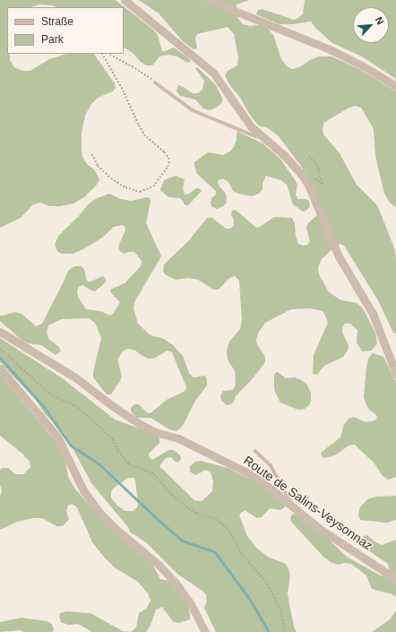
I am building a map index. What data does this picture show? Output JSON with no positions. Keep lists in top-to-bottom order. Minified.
{"streets":{"street":["Route de Salins-Veysonnaz"]},"legend":["Straße","Park"],"north":"top right"}
